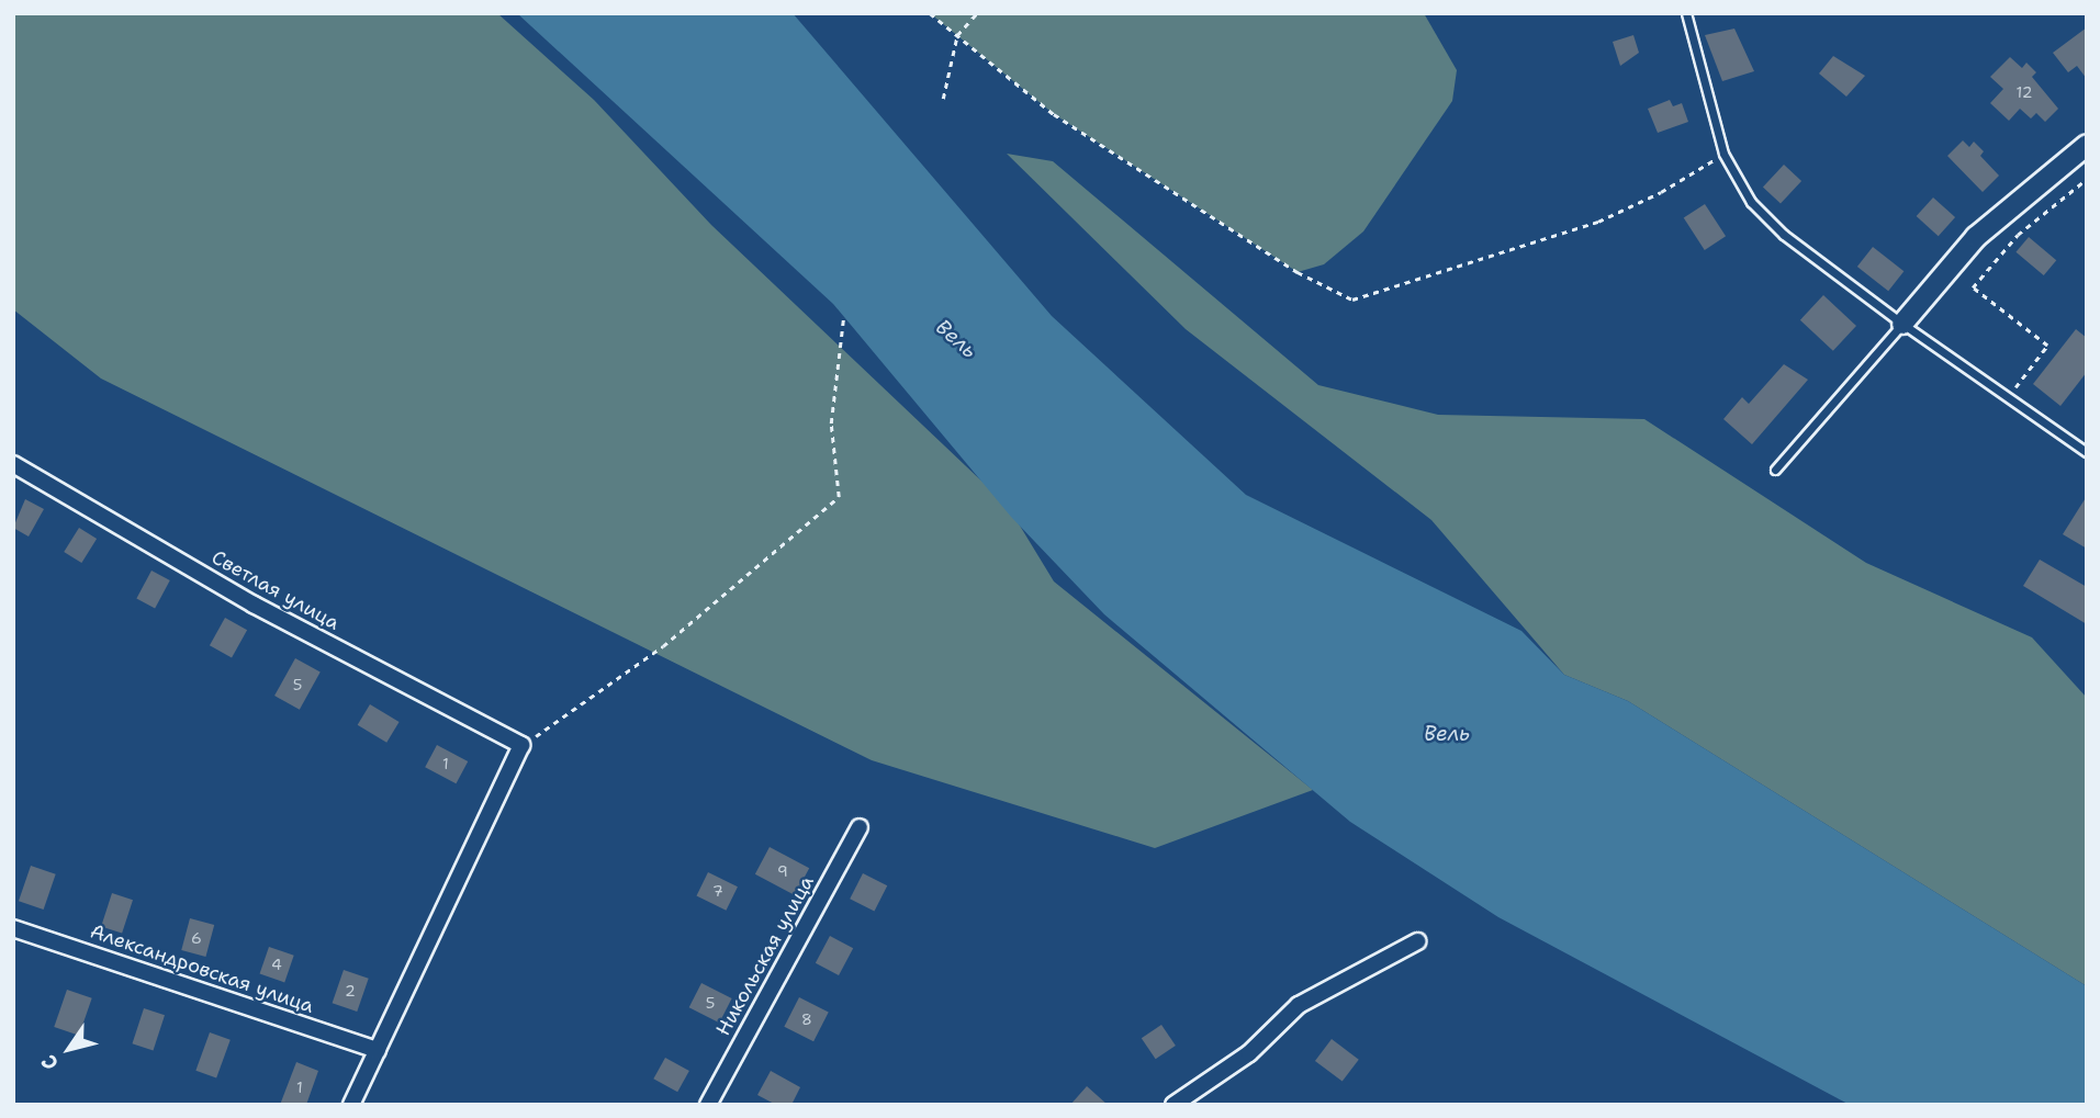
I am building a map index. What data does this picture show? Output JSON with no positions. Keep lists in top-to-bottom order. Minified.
{"streets":{"street":["Светлая улица","Никольская улица","Александровская улица"]},"water":["Вель"],"house_numbers":["12","5","1","9","7","6","4","2","5","8","1"],"north":"bottom left"}
